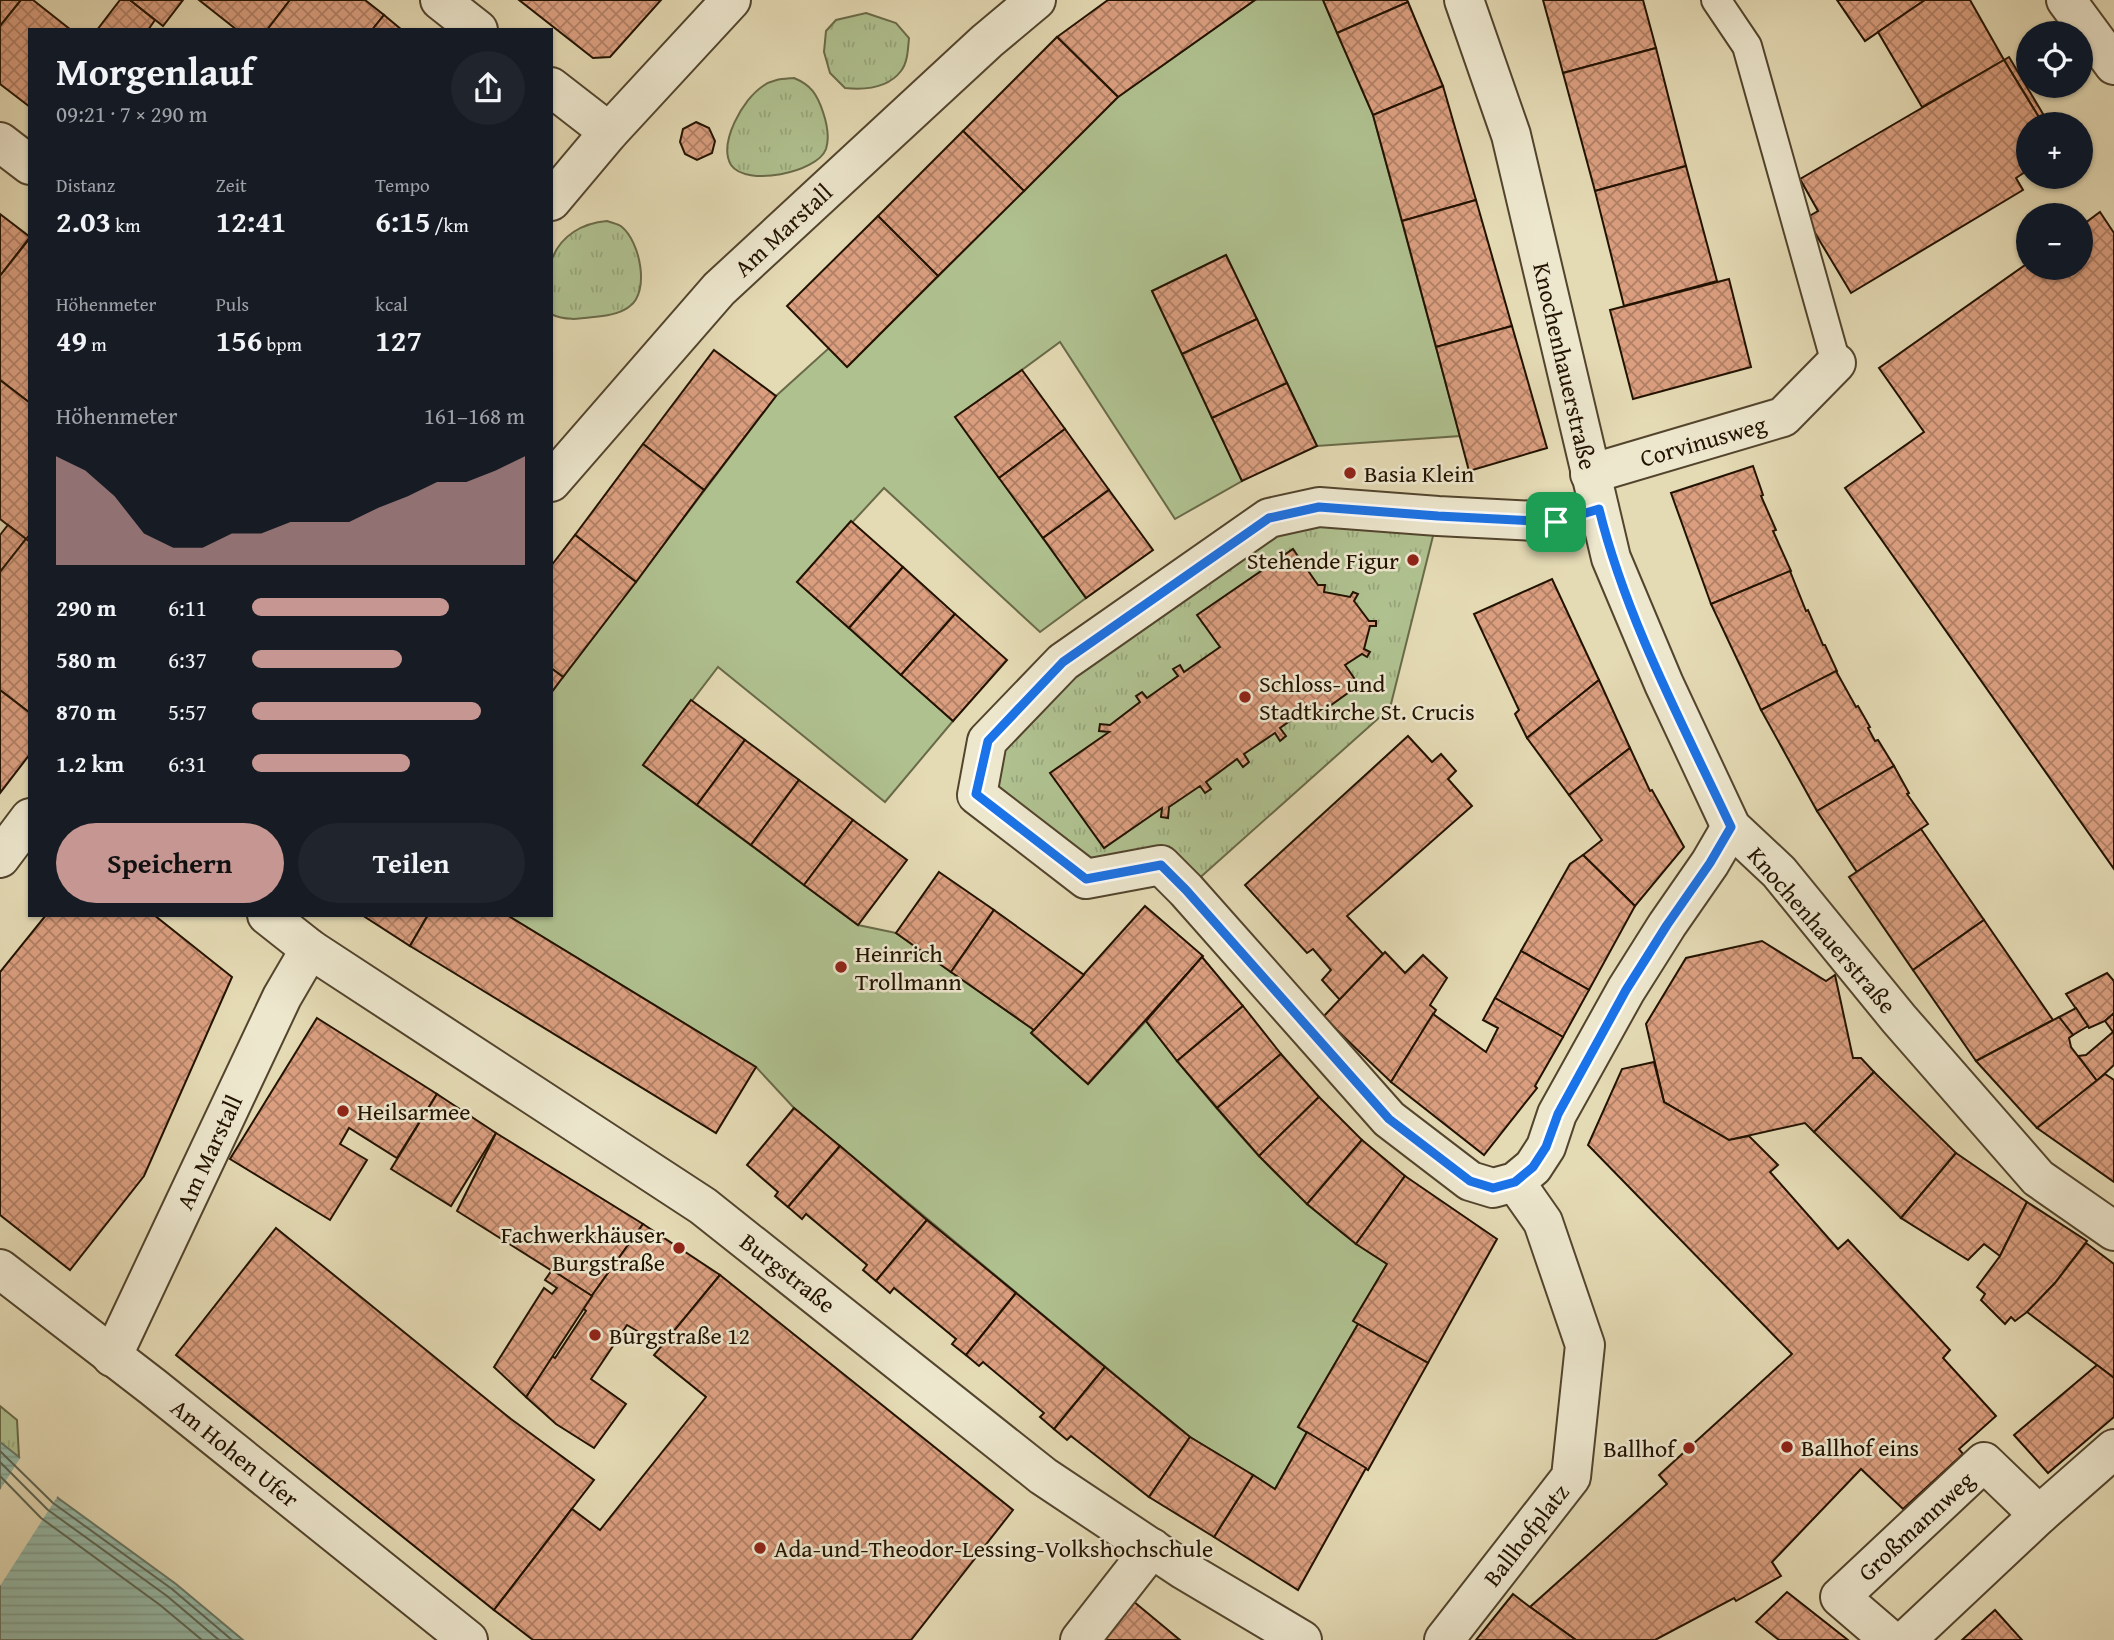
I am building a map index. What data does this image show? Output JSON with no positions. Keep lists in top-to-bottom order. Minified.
{"streets":{"street":["Am Marstall","Knochenhauerstraße","Corvinusweg","Burgstraße","Am Hohen Ufer","Großmannweg","Ballhofplatz"]},"crossings":[["Am Marstall","Burgstraße"],["Am Marstall","Am Hohen Ufer"],["Knochenhauerstraße","Corvinusweg"],["Corvinusweg","Ballhofplatz"]],"places":["Basia Klein","Stehende Figur","Schloss- und Stadtkirche St. Crucis","Heinrich Trollmann","Heilsarmee","Fachwerkhäuser Burgstraße","Burgstraße 12","Ballhof eins","Ballhof","Ada-und-Theodor-Lessing-Volkshochschule"],"page":{"map_buttons":["+","−"],"heading":["Morgenlauf","09:21 · 7 × 290 m"],"stats":[["Distanz","2.03 km"],["Zeit","12:41"],["Tempo","6:15 /km"],["Höhenmeter","49 m"],["Puls","156 bpm"],["kcal","127"]],"chart":["Höhenmeter","161–168 m"],"list":[{"name":"290 m","note":"6:11"},{"name":"580 m","note":"6:37"},{"name":"870 m","note":"5:57"},{"name":"1.2 km","note":"6:31"}],"buttons":["Speichern","Teilen"]}}
